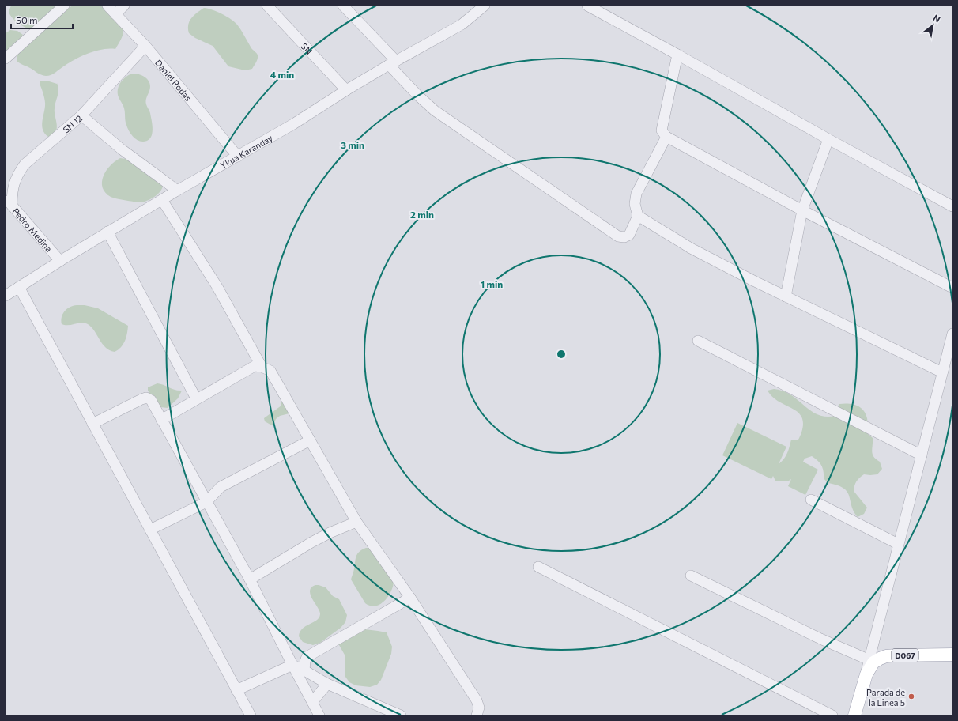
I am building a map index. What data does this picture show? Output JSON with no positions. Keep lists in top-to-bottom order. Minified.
{"streets":{"main road":["D067"],"street":["SN","Daniel Rodas","SN 12","Ykua Karanday","Pedro Medina"]},"crossings":[["SN","Ykua Karanday"],["Daniel Rodas","SN 12"],["Daniel Rodas","Ykua Karanday"],["SN 12","Pedro Medina"],["Ykua Karanday","Pedro Medina"]],"places":["Parada de la Linea 5"],"scale_bar":"50 m","north":"top right","rings":["4 min","3 min","2 min","1 min"]}
